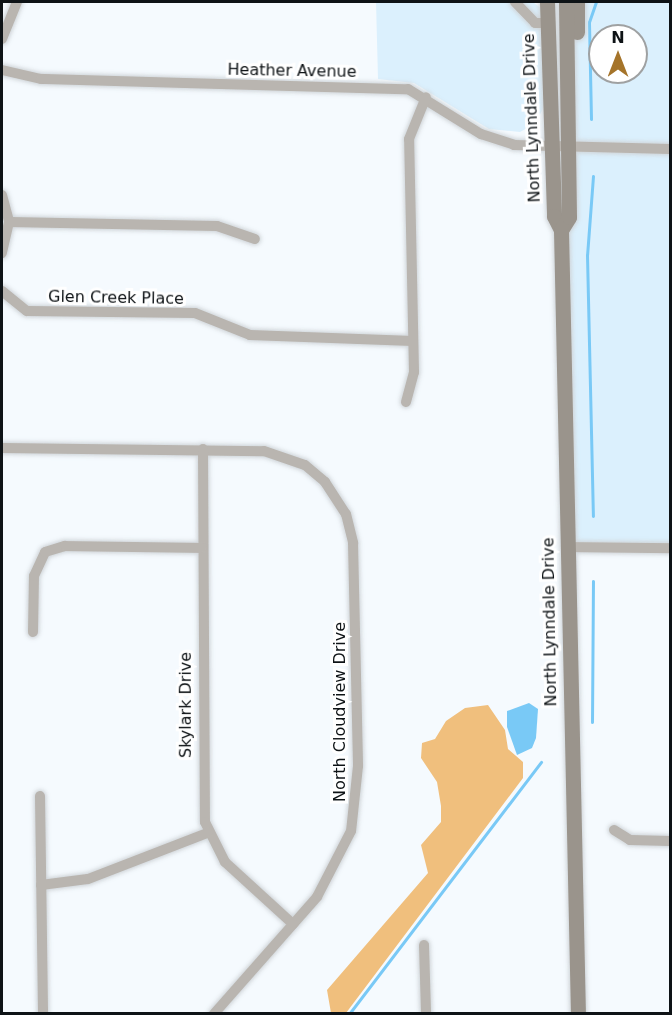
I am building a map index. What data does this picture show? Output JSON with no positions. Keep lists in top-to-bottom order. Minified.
{"streets":{"main road":["North Lynndale Drive"],"street":["Heather Avenue","Glen Creek Place","Skylark Drive","North Cloudview Drive"]},"crossings":[["Heather Avenue","North Lynndale Drive"],["Skylark Drive","North Cloudview Drive"]],"north":"top"}
